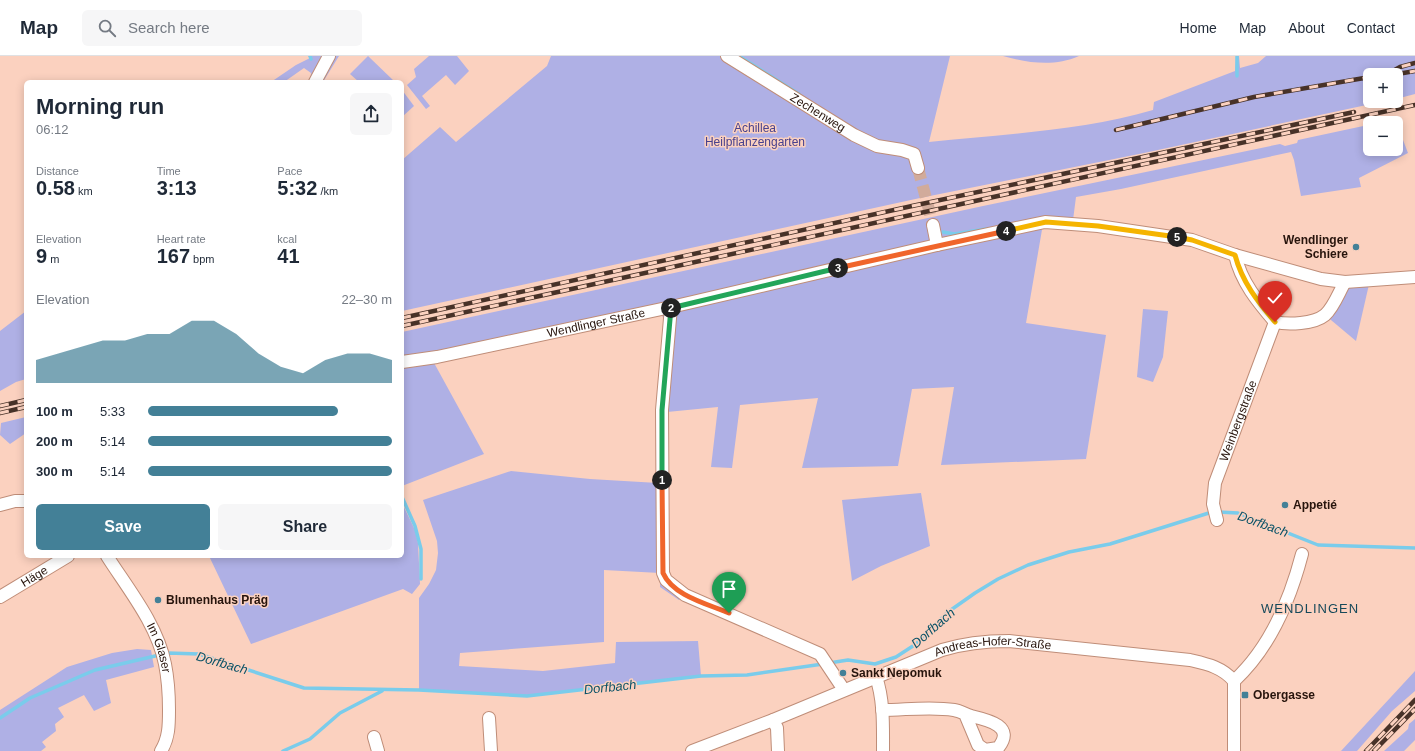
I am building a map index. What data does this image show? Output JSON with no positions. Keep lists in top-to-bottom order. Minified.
{"streets":{"street":["Zechenweg","Wendlinger Straße","Weinbergstraße","Häge","Im Glaser","Andreas-Hofer-Straße"]},"districts":["WENDLINGEN"],"water":["Dorfbach"],"parks":["Achillea Heilpflanzengarten"],"places":{"other":["Wendlinger Schiere","Appetié","Blumenhaus Präg","Sankt Nepomuk"],"transit":["Obergasse"]},"page":{"header":"Map","search":"Search here","nav":["Home","Map","About","Contact"],"map_buttons":["+","−"],"heading":["Morning run","06:12"],"stats":[["Distance","0.58 km"],["Time","3:13"],["Pace","5:32 /km"],["Elevation","9 m"],["Heart rate","167 bpm"],["kcal","41"]],"pins":["4","5","3","2","1"],"chart":["Elevation","22–30 m"],"list":[{"name":"100 m","note":"5:33"},{"name":"200 m","note":"5:14"},{"name":"300 m","note":"5:14"}],"buttons":["Save","Share"]}}
